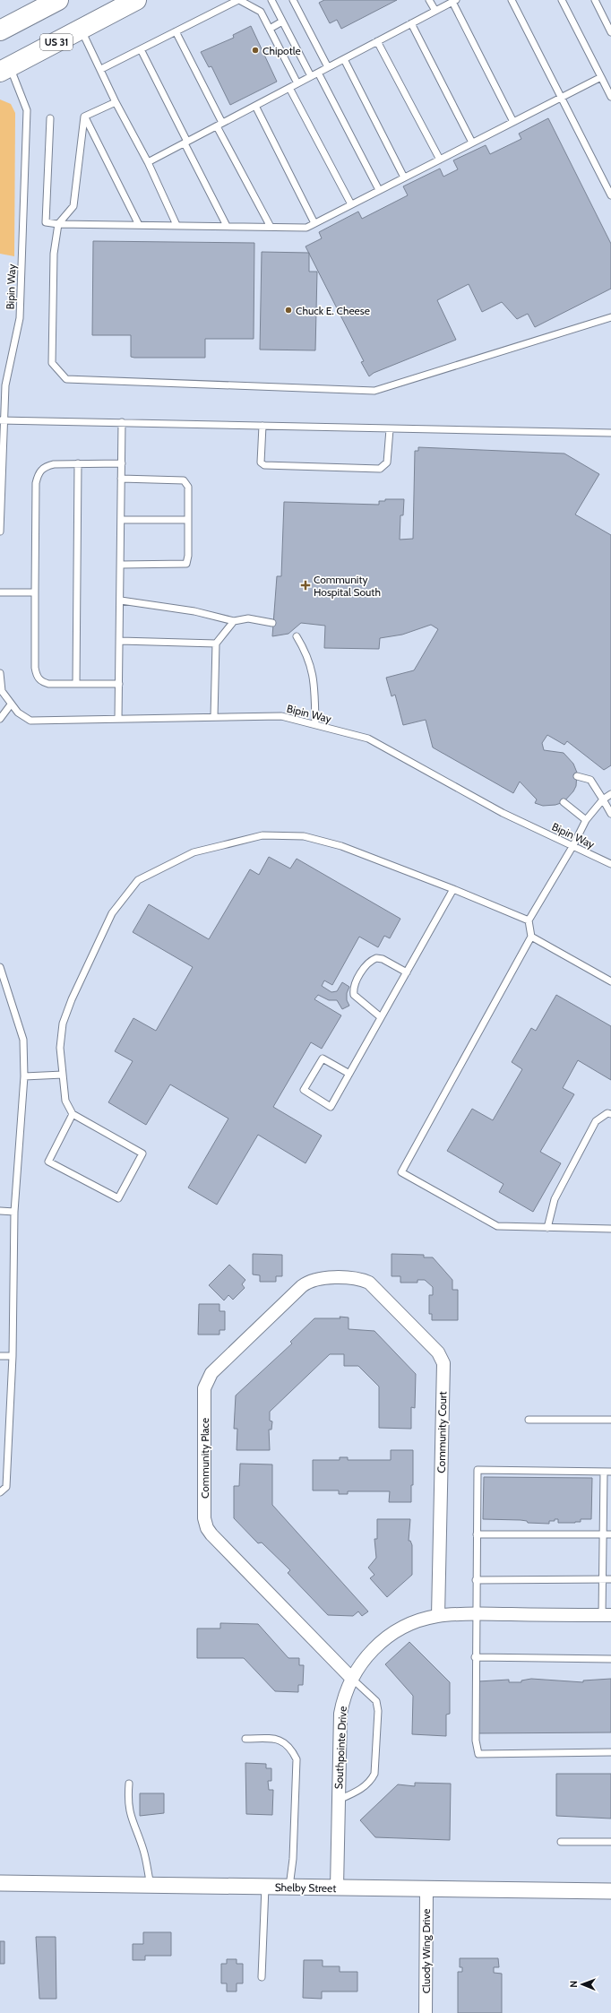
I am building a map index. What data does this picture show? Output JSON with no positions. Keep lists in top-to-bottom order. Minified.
{"streets":{"main road":["US 31"],"street":["Community Court","Community Place","Southpointe Drive","Shelby Street","Cluody Wing Drive"],"lane":["Bipin Way"]},"crossings":[["US 31","Bipin Way"],["Community Court","Community Place"],["Community Court","Southpointe Drive"],["Community Place","Southpointe Drive"],["Southpointe Drive","Shelby Street"],["Shelby Street","Cluody Wing Drive"]],"places":{"other":["Chipotle","Chuck E. Cheese"],"health":["Community Hospital South"]},"north":"left"}
